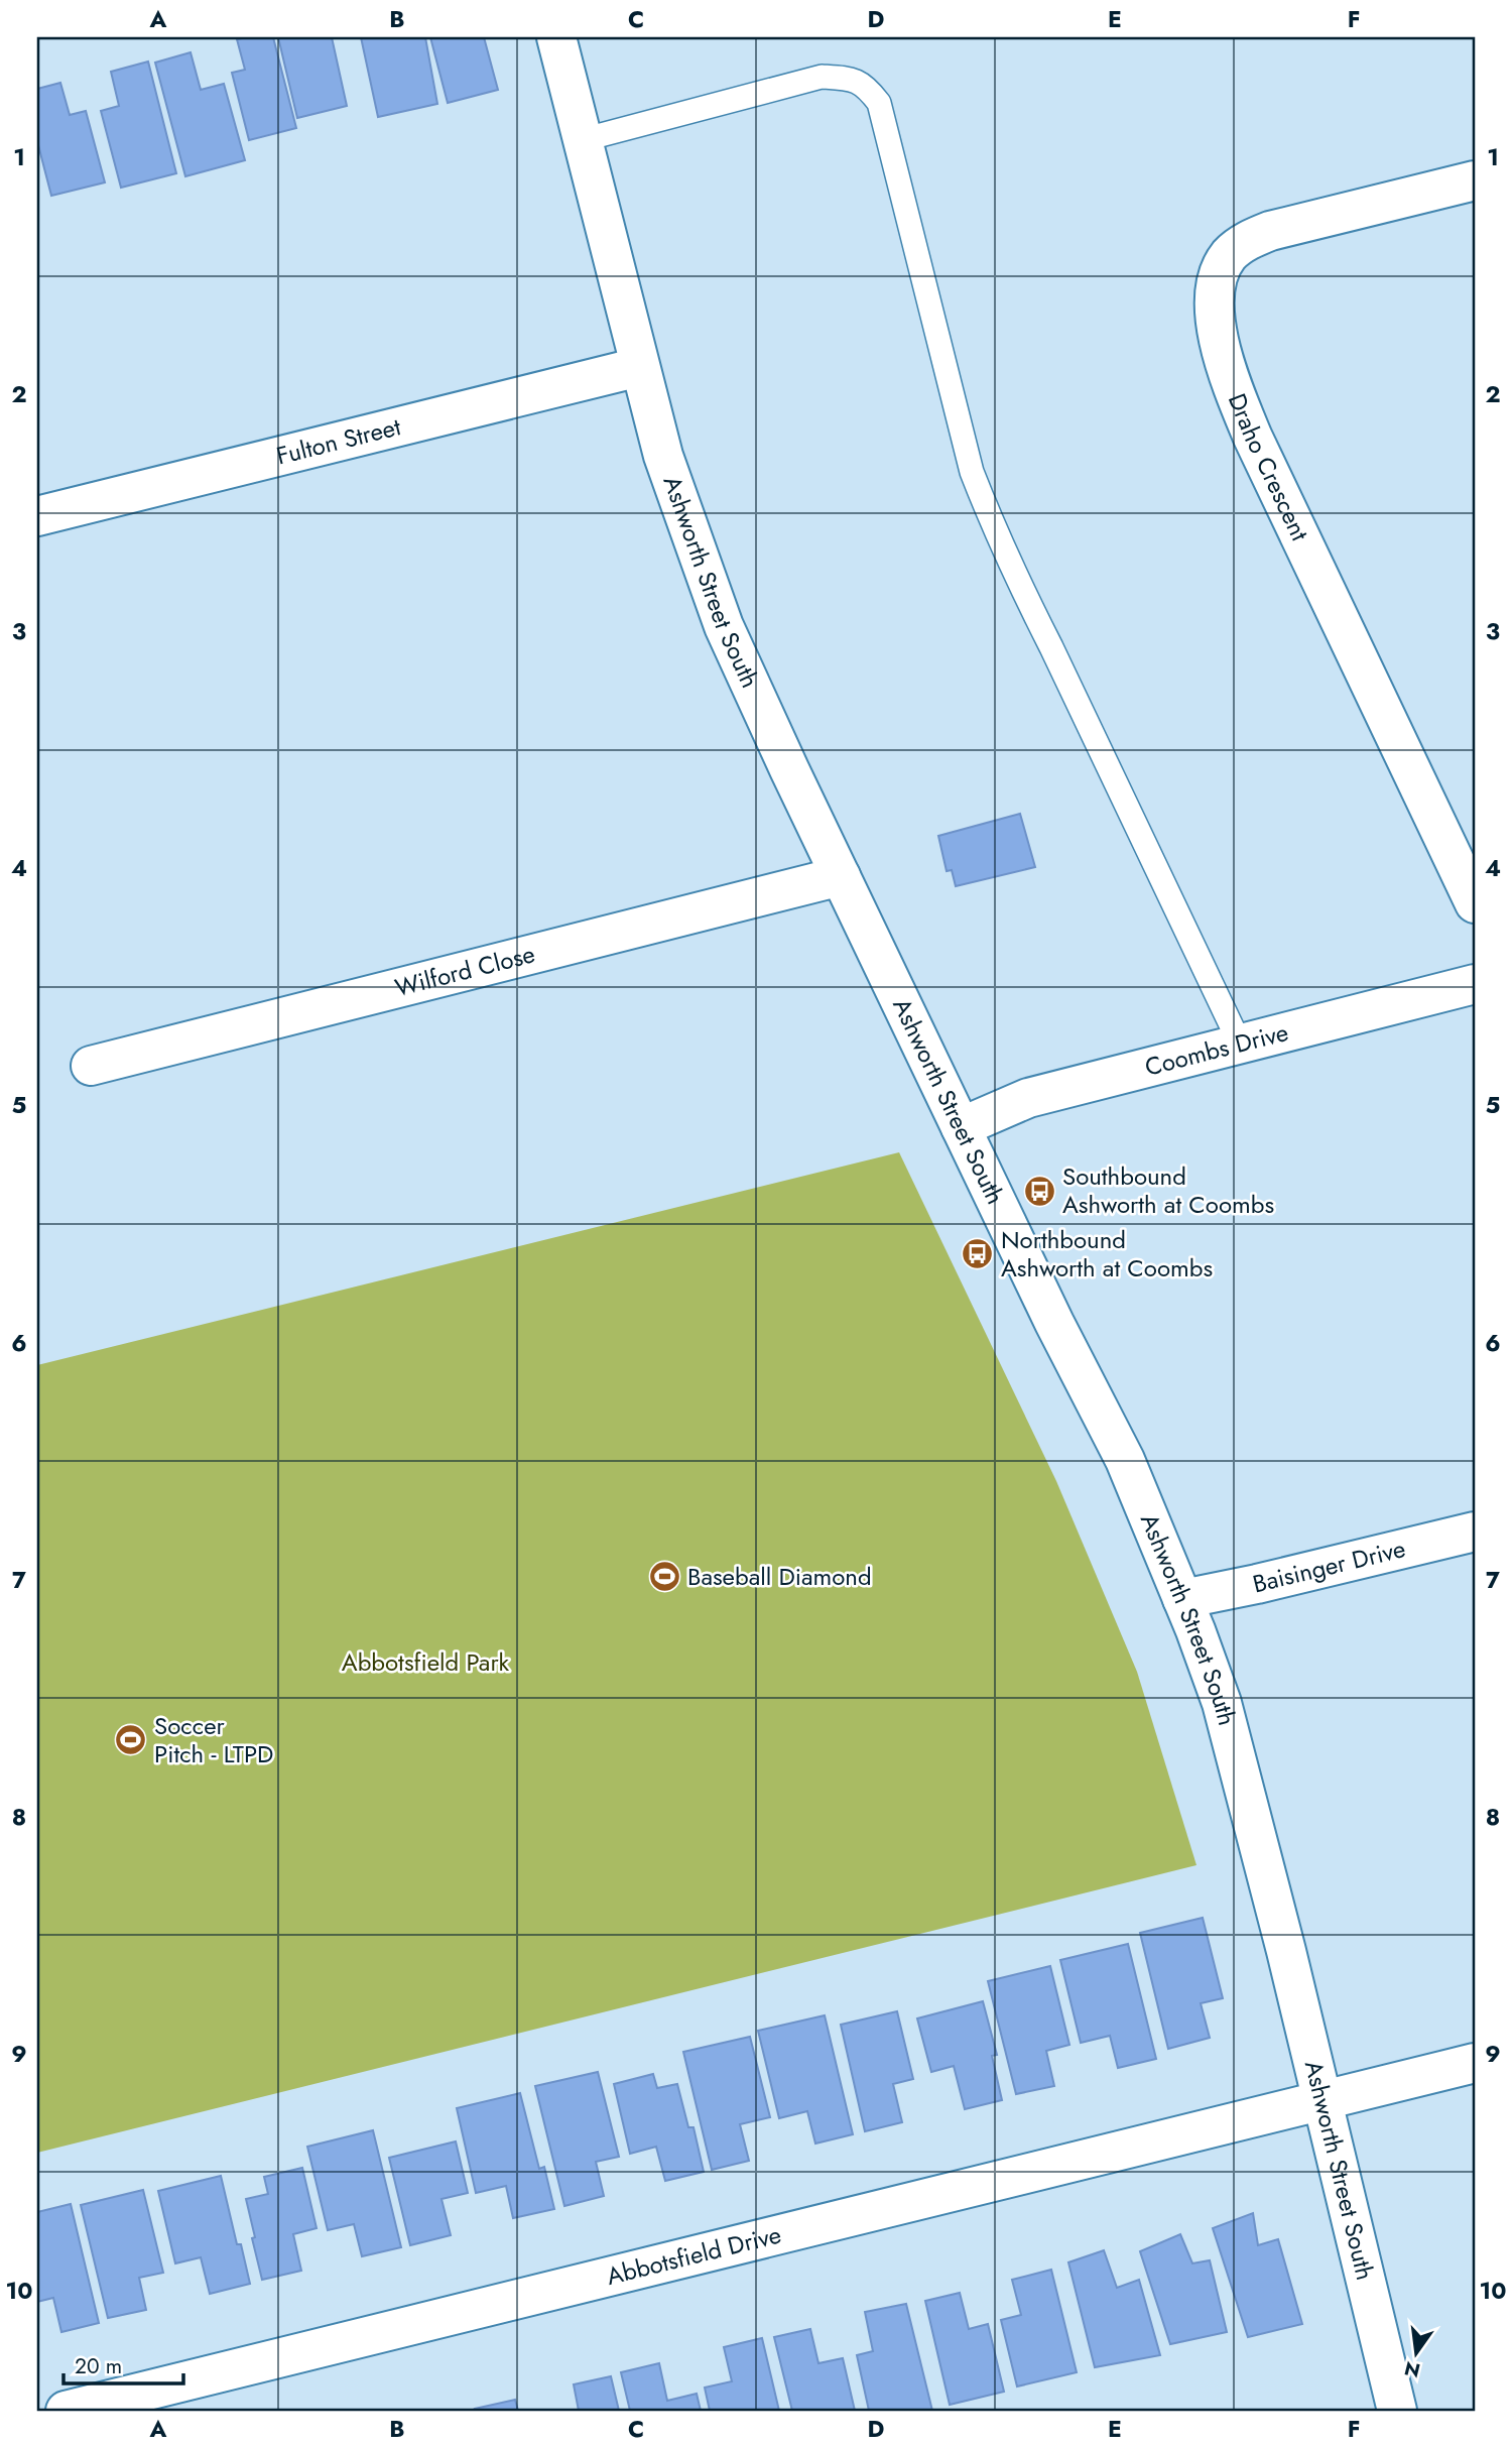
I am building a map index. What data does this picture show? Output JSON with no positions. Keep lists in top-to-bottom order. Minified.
{"streets":{"street":["Fulton Street","Draho Crescent","Ashworth Street South","Wilford Close","Coombs Drive","Baisinger Drive","Abbotsfield Drive"]},"crossings":[["Fulton Street","Ashworth Street South"],["Ashworth Street South","Wilford Close"],["Ashworth Street South","Coombs Drive"],["Ashworth Street South","Baisinger Drive"],["Ashworth Street South","Abbotsfield Drive"]],"parks":["Abbotsfield Park"],"places":{"bus stop":["Southbound Ashworth at Coombs","Northbound Ashworth at Coombs"],"sports":["Baseball Diamond","Soccer Pitch - LTPD"]},"scale_bar":"20 m","north":"bottom","grid":{"columns":["A","B","C","D","E","F"],"rows":["1","2","3","4","5","6","7","8","9","10"]}}
